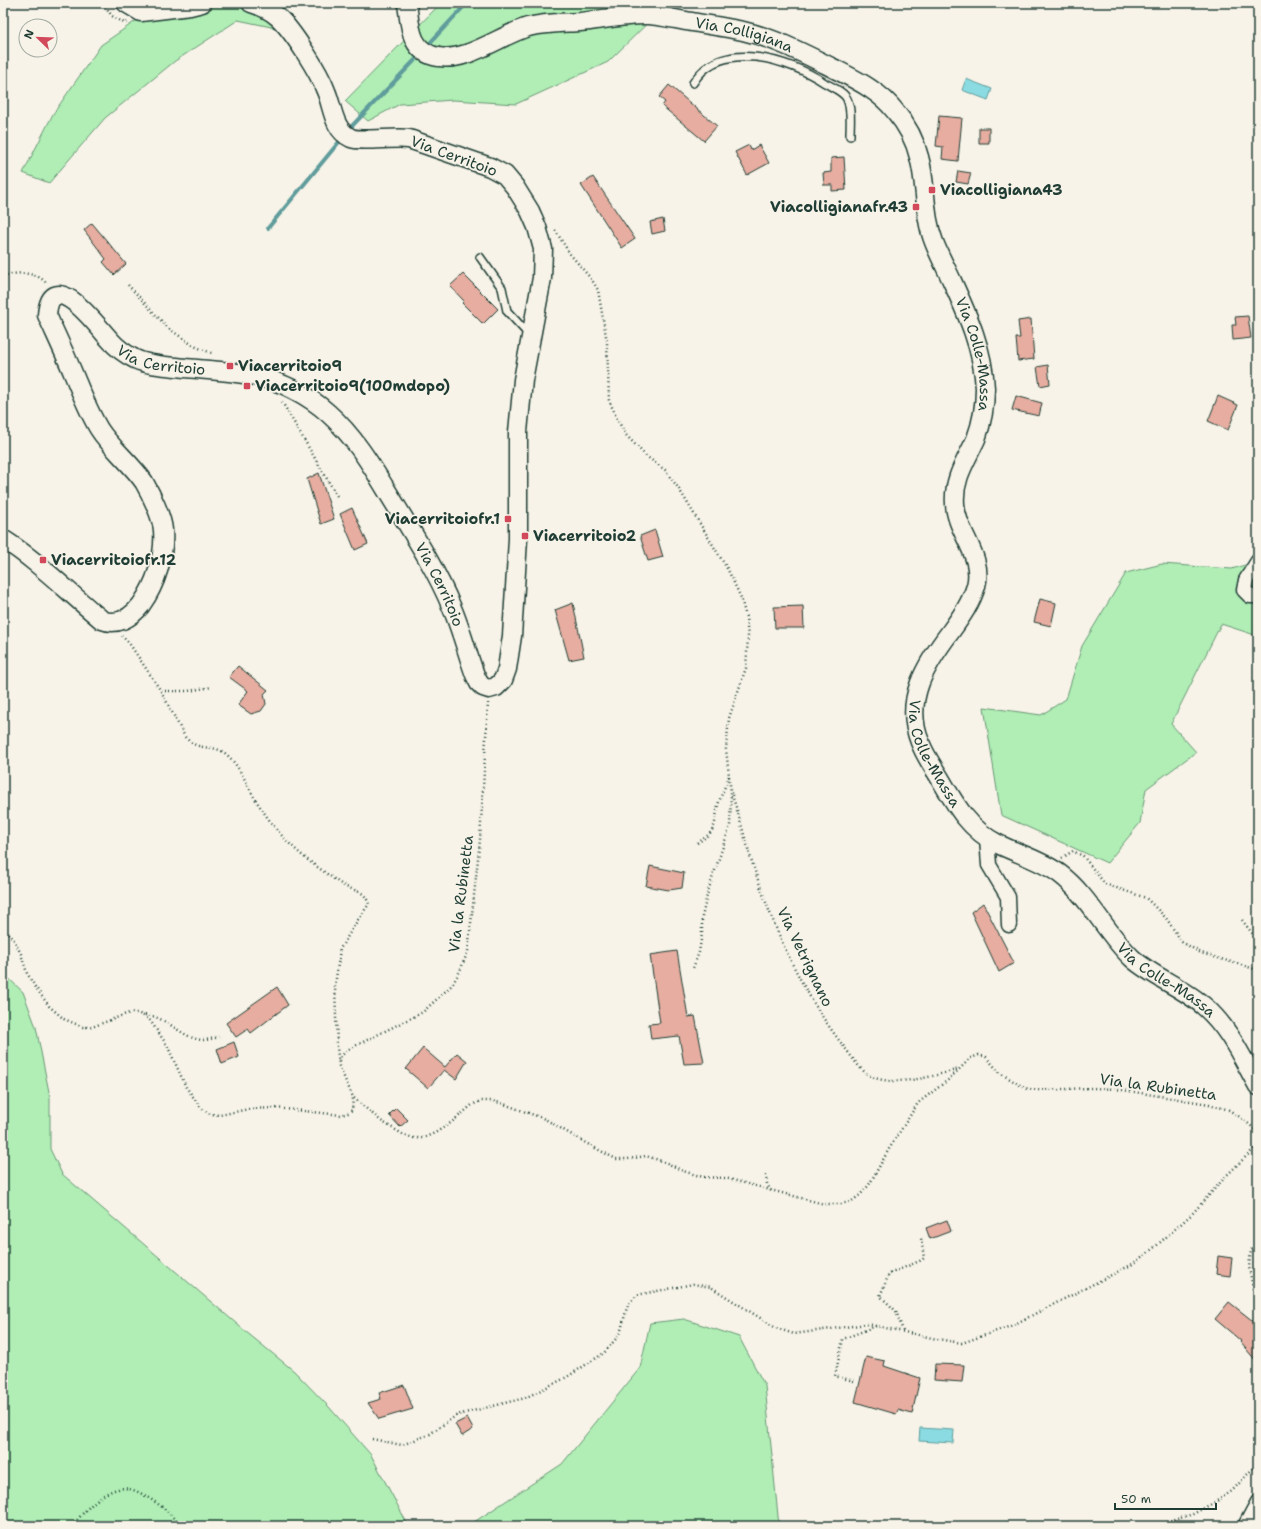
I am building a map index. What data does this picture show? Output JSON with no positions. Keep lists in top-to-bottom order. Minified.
{"streets":{"street":["Via Colligiana","Via Cerritoio","Via Colle-Massa"],"path":["Via la Rubinetta","Via Vetrignano"]},"crossings":[["Via Colligiana","Via Colle-Massa"],["Via Cerritoio","Via la Rubinetta"],["Via la Rubinetta","Via Vetrignano"]],"places":{"transit":["Viacolligiana43","Viacolligianafr.43","Viacerritoio9","Viacerritoio9(100mdopo)","Viacerritoiofr.1","Viacerritoio2","Viacerritoiofr.12"]},"scale_bar":"50 m","north":"top left"}
